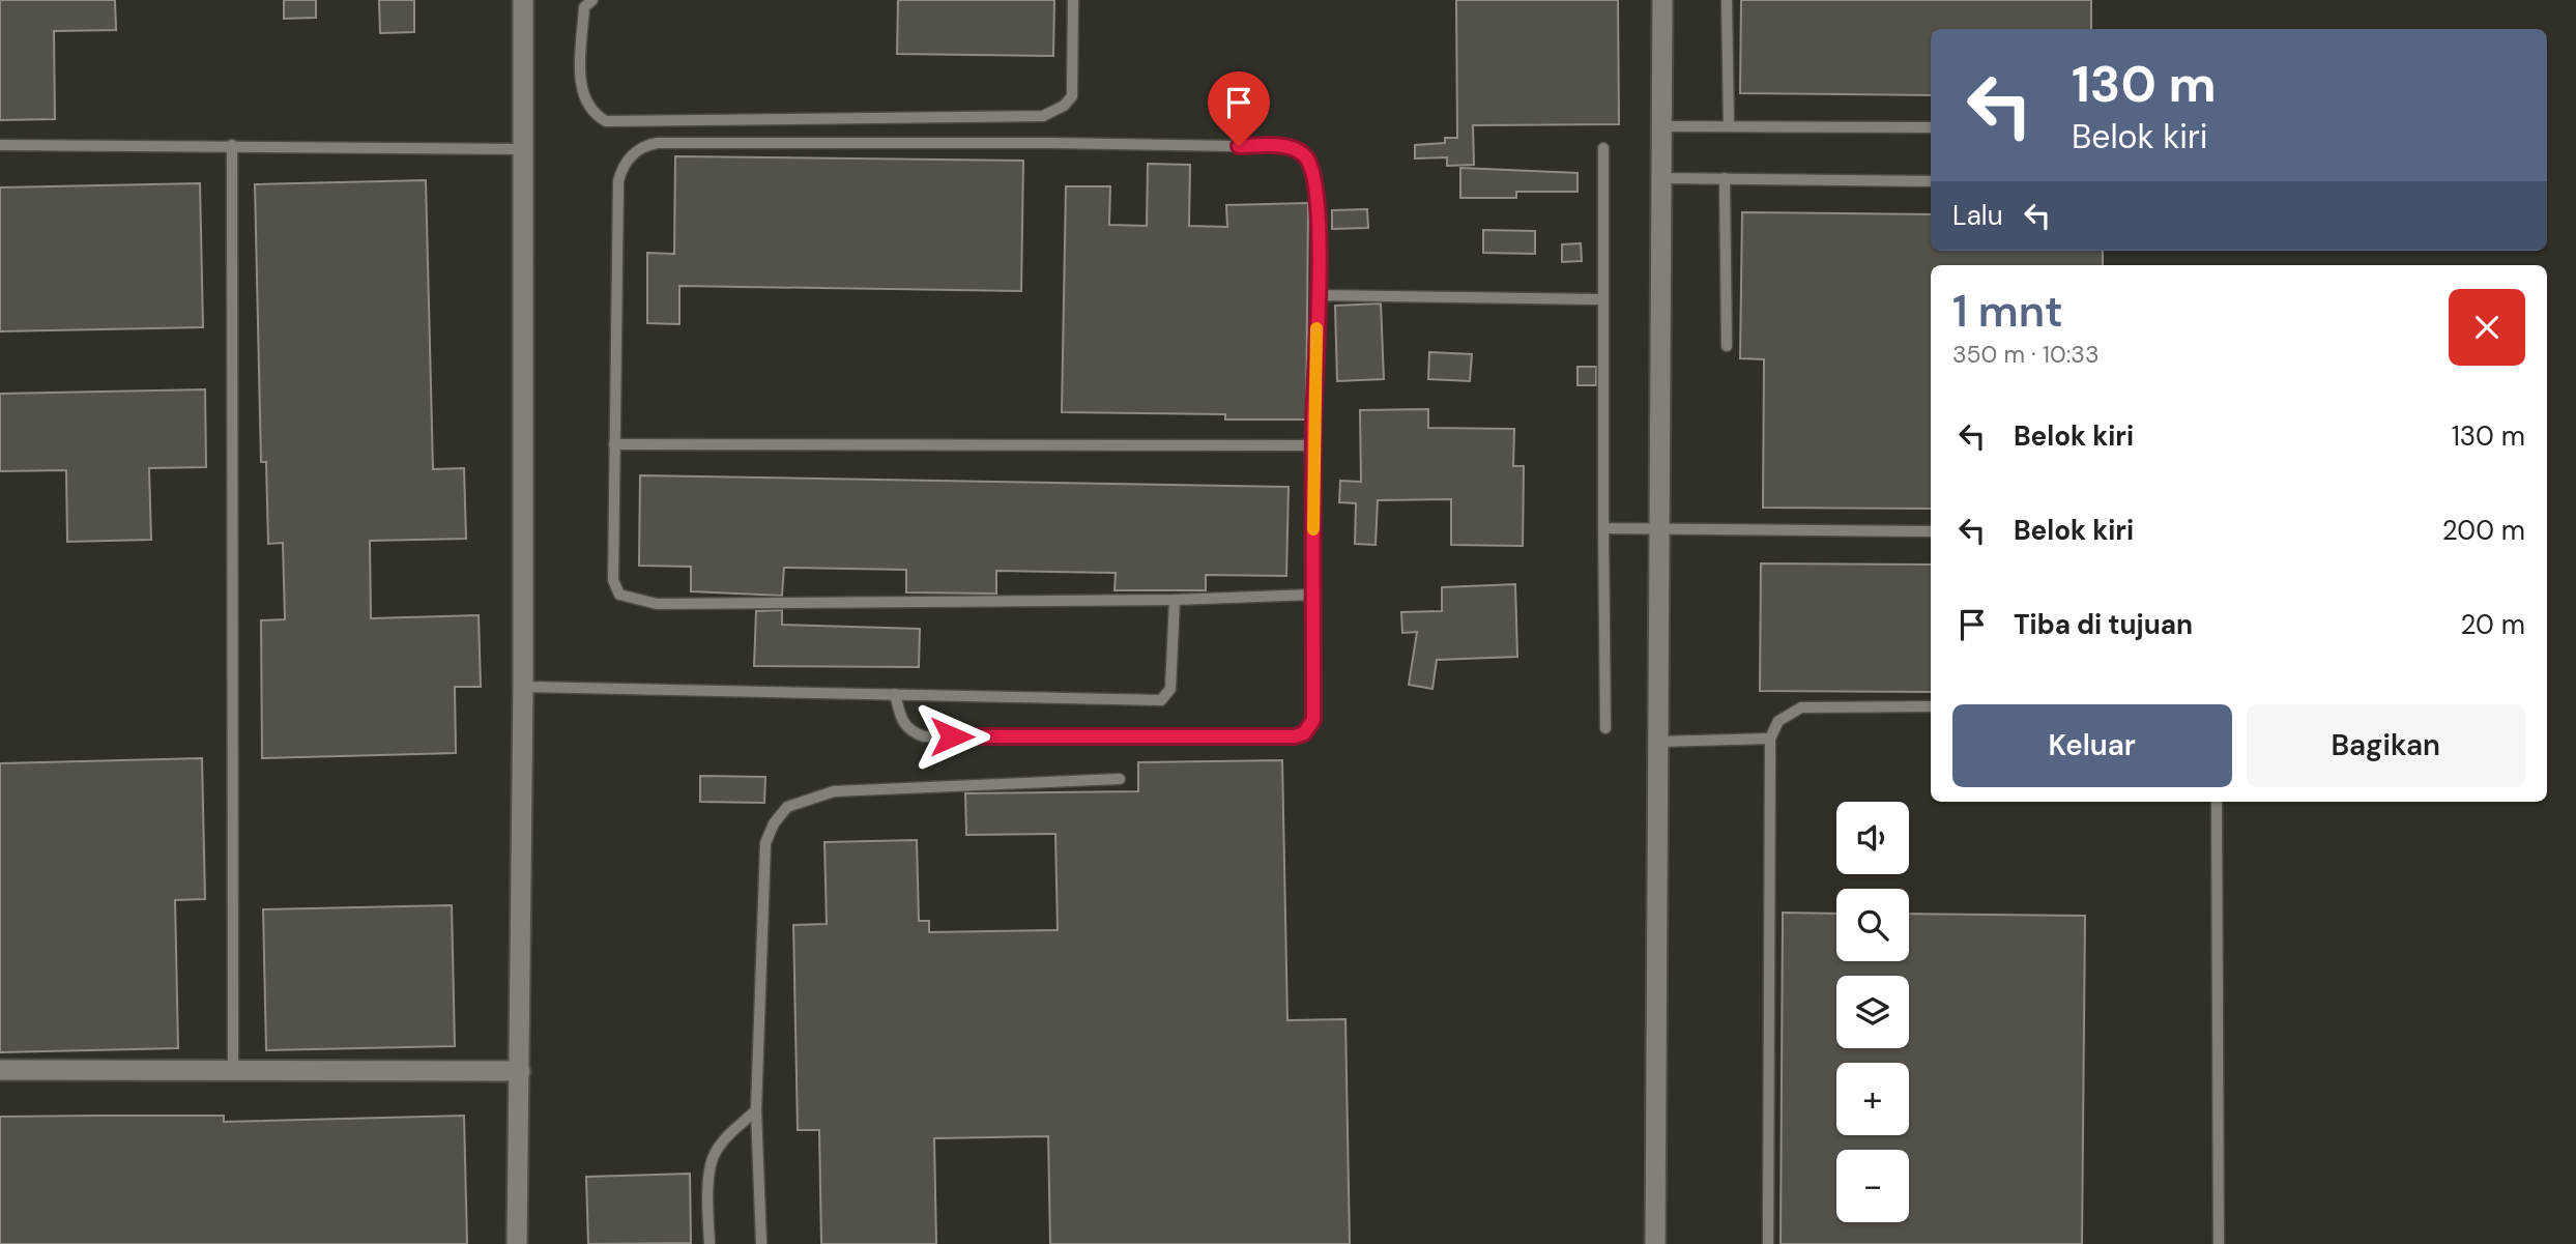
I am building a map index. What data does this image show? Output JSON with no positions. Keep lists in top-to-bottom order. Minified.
{"page":{"turn":["130 m","Belok kiri"],"then":"Lalu","heading":["1 mnt","350 m · 10:33"],"list":[{"name":"Belok kiri","value":"130 m"},{"name":"Belok kiri","value":"200 m"},{"name":"Tiba di tujuan","value":"20 m"}],"buttons":["Keluar","Bagikan"],"map_buttons":["+","−"]}}
